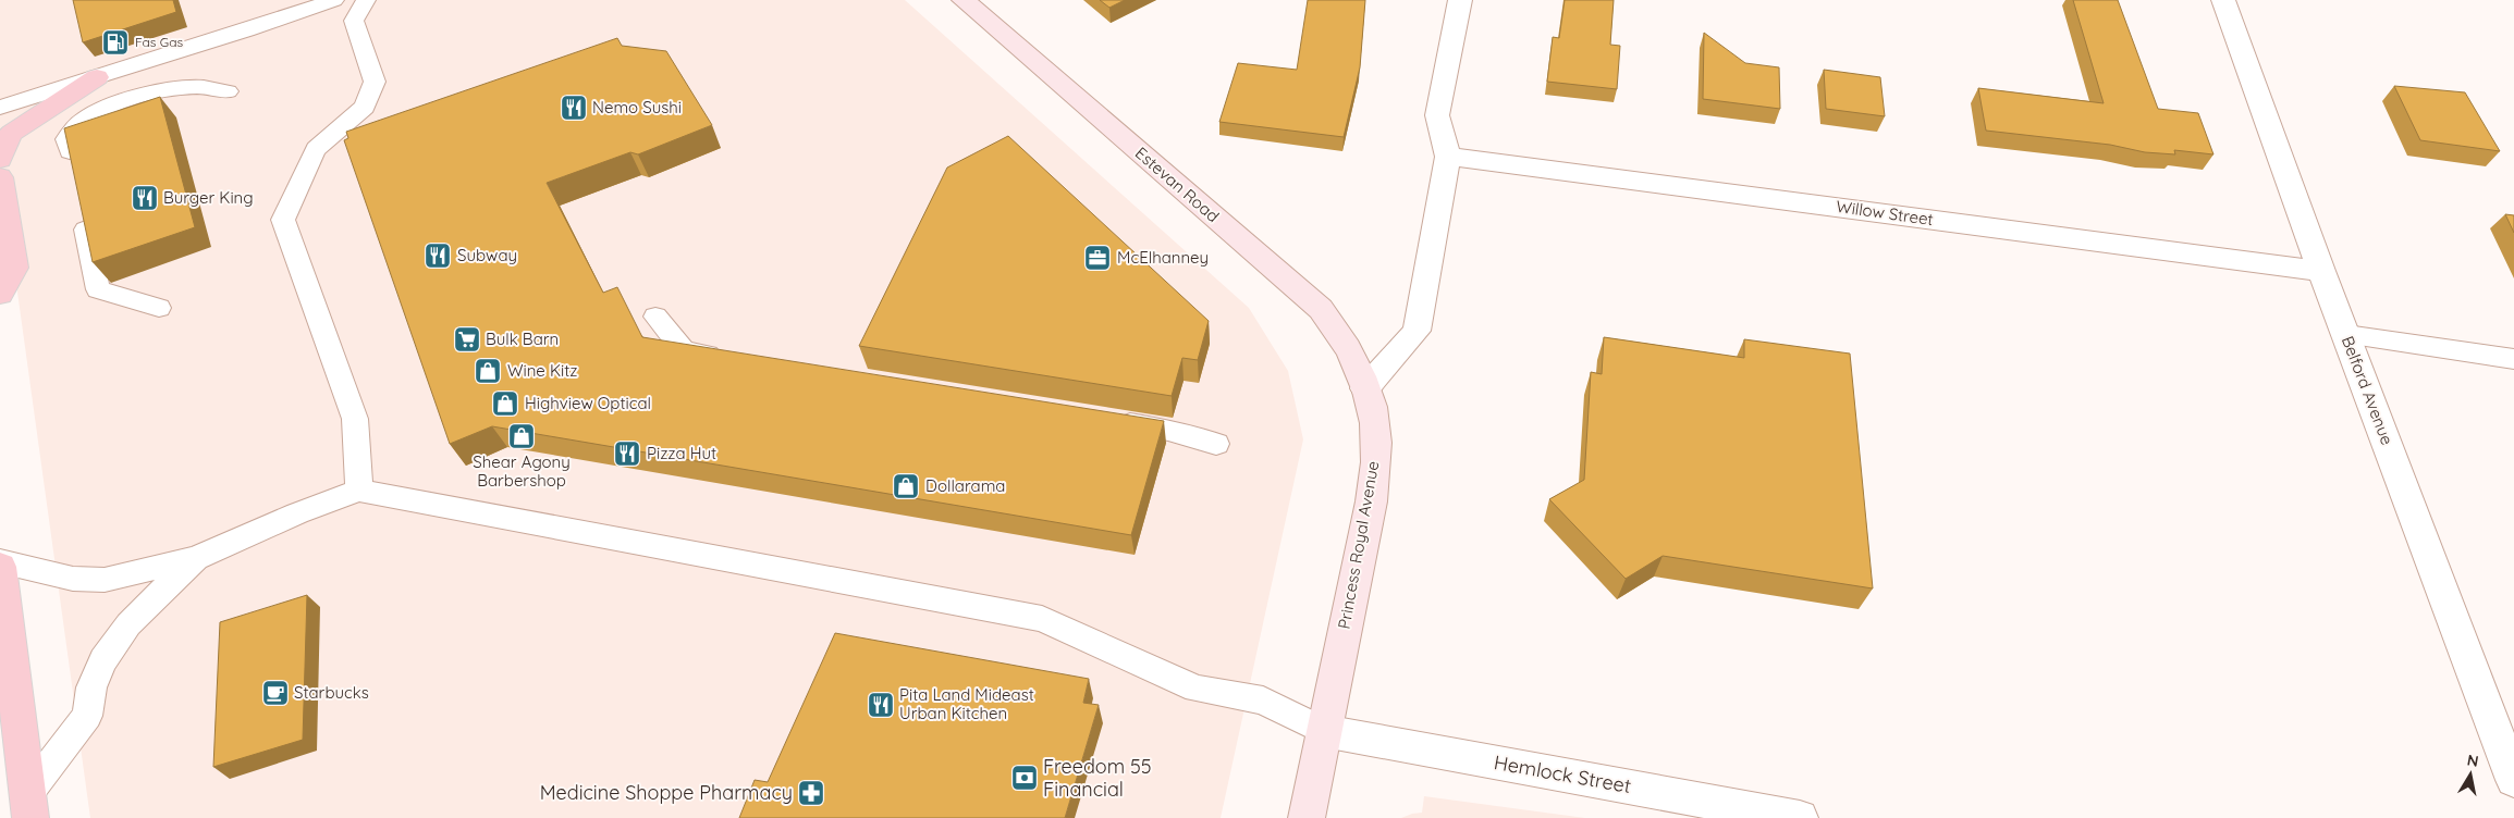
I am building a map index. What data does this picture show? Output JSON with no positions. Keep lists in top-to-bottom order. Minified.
{"streets":{"street":["Estevan Road","Willow Street","Belford Avenue","Princess Royal Avenue","Hemlock Street"]},"crossings":[["Estevan Road","Princess Royal Avenue"],["Willow Street","Belford Avenue"],["Princess Royal Avenue","Hemlock Street"]],"places":{"fuel station":["Fas Gas"],"restaurant":["Nemo Sushi","Burger King","Subway","Pizza Hut","Pita Land Mideast Urban Kitchen"],"office":["McElhanney"],"supermarket":["Bulk Barn"],"shop":["Wine Kitz","Highview Optical","Shear Agony Barbershop","Dollarama"],"cafe":["Starbucks"],"bank":["Freedom 55 Financial"],"pharmacy":["Medicine Shoppe Pharmacy"]},"north":"top"}
